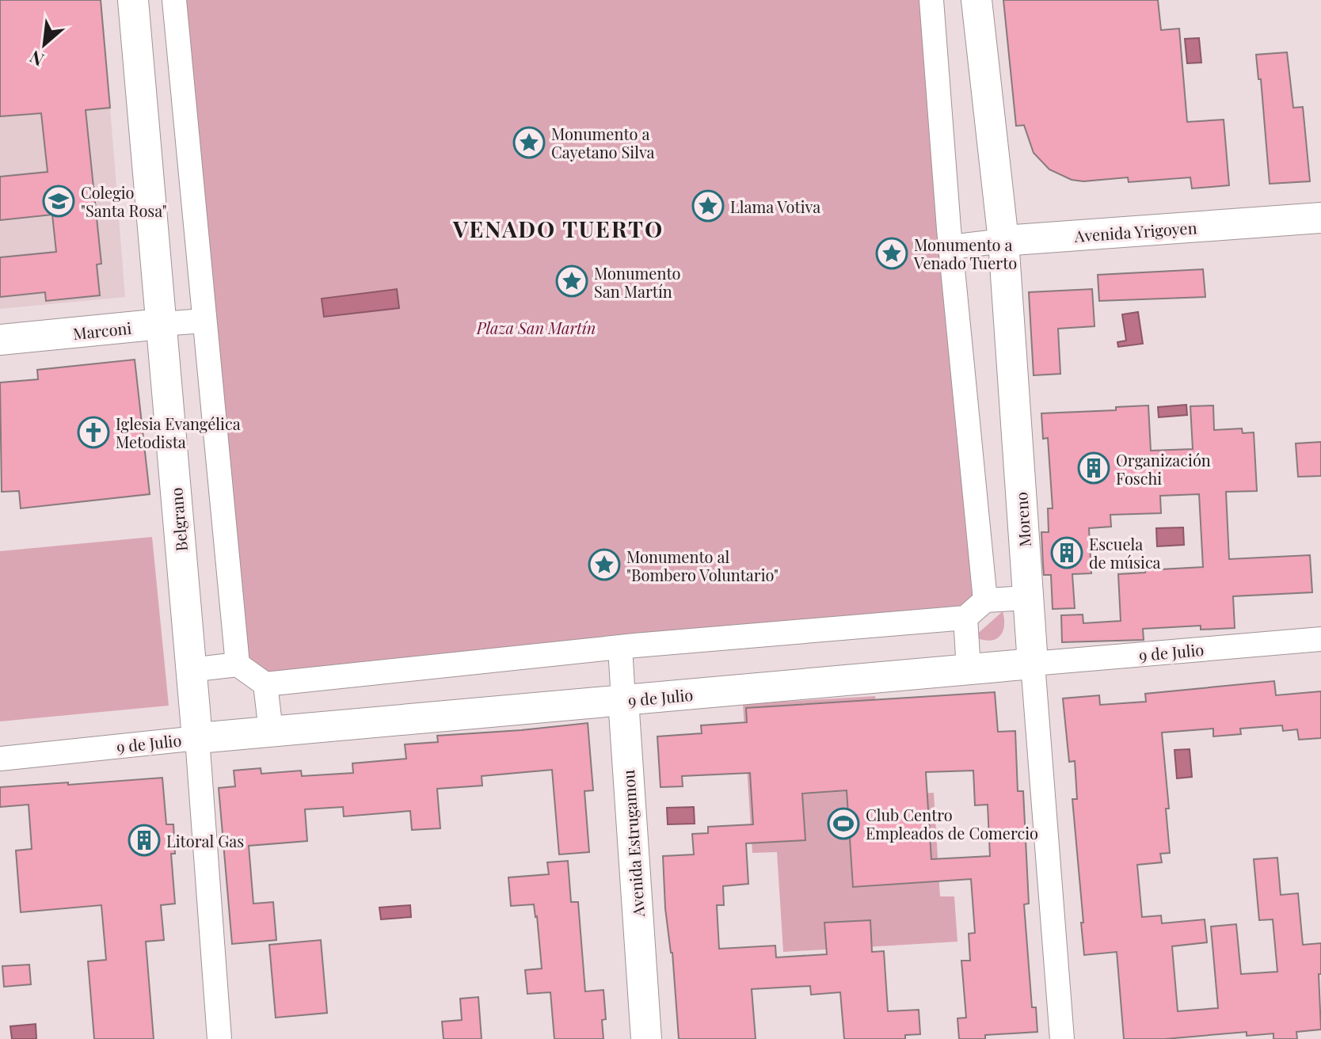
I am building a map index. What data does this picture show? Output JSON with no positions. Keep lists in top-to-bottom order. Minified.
{"streets":{"main road":["Avenida Yrigoyen","Marconi","Belgrano","Moreno","9 de Julio","Avenida Estrugamou"]},"crossings":[["Avenida Yrigoyen","Moreno"],["Marconi","Belgrano"],["Belgrano","9 de Julio"],["Moreno","9 de Julio"],["9 de Julio","Avenida Estrugamou"]],"districts":["VENADO TUERTO"],"parks":["Plaza San Martín"],"places":{"place":["Monumento a Cayetano Silva","Llama Votiva","Monumento a Venado Tuerto","Monumento San Martín","Monumento al \"Bombero Voluntario\""],"school or university":["Colegio \"Santa Rosa\""],"church":["Iglesia Evangélica Metodista"],"building":["Organización Foschi","Escuela de música","Litoral Gas"],"sports":["Club Centro Empleados de Comercio"]},"north":"bottom left"}
